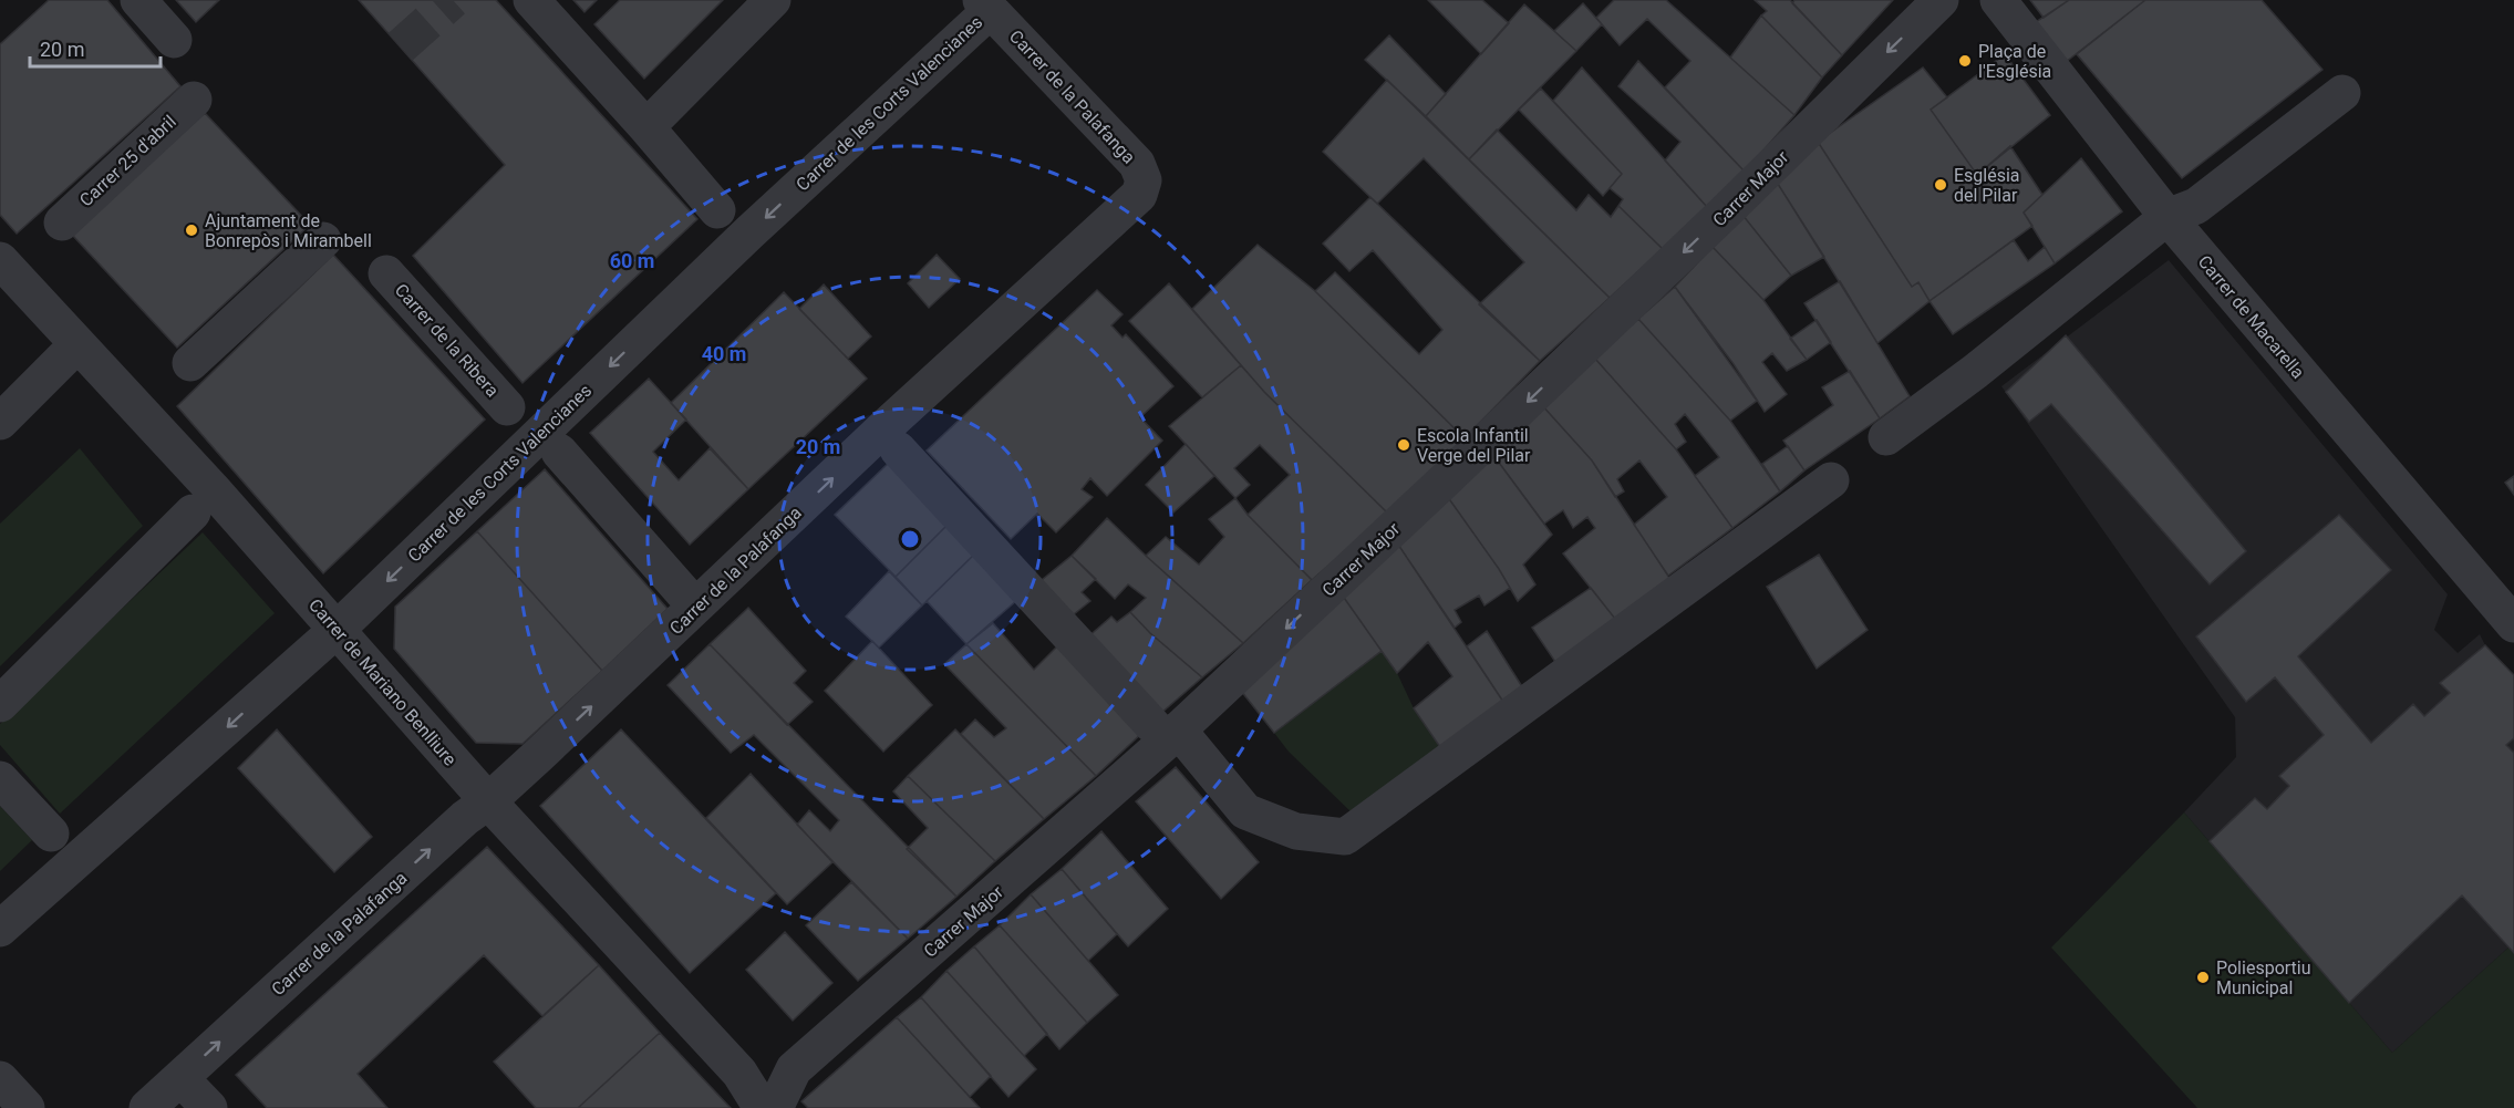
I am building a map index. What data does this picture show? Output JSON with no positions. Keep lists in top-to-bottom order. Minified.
{"streets":{"street":["Carrer de la Palafanga","Carrer de les Corts Valencianes","Carrer 25 d'abril","Carrer Major","Carrer de Macarella","Carrer de la Ribera","Carrer de Mariano Benlliure"]},"crossings":[["Carrer de la Palafanga","Carrer de les Corts Valencianes"],["Carrer de la Palafanga","Carrer de Mariano Benlliure"],["Carrer de les Corts Valencianes","Carrer de Mariano Benlliure"]],"one_way":["Carrer de la Palafanga"],"places":["Plaça de l'Església","Església del Pilar","Ajuntament de Bonrepòs i Mirambell","Escola Infantil Verge del Pilar","Poliesportiu Municipal"],"scale_bar":"20 m","rings":["60 m","40 m","20 m"]}
